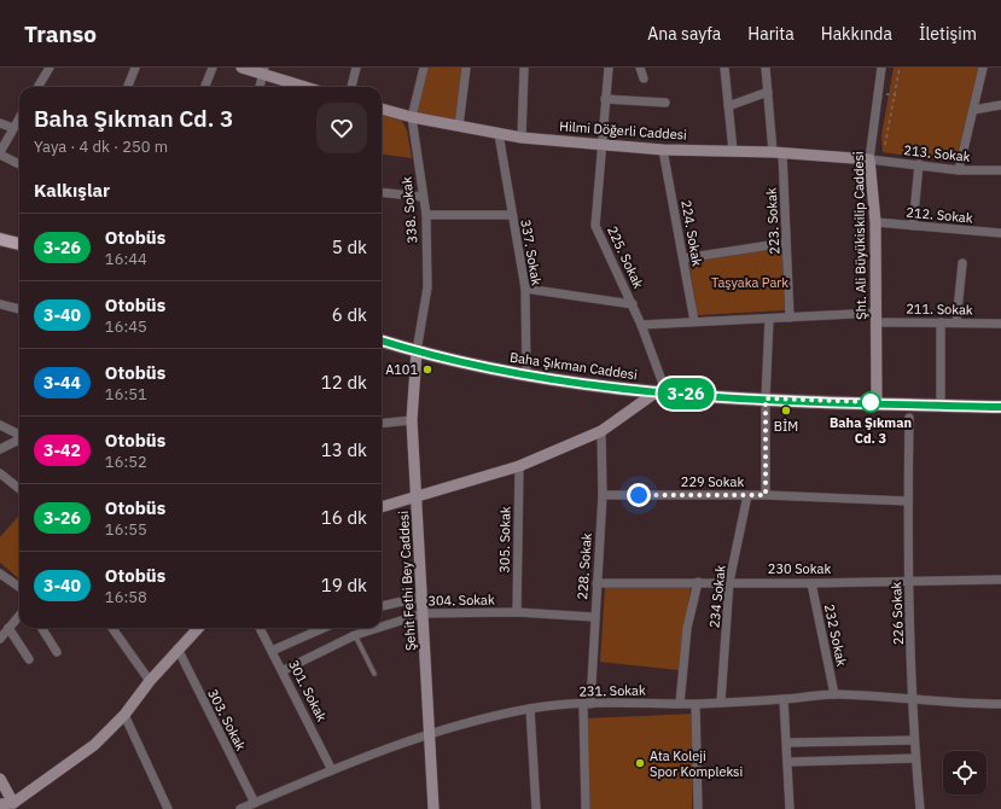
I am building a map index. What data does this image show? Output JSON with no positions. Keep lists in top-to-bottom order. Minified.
{"streets":{"main road":["Baha Şıkman Caddesi"],"street":["Hilmi Döğerli Caddesi","213. Sokak","338. Sokak","212. Sokak","223. Sokak","224. Sokak","Şht. Ali Büyükiskilip Caddesi","337. Sokak","225. Sokak","211. Sokak","229 Sokak","305. Sokak","228. Sokak","230 Sokak","Şehit Fethi Bey Caddesi","234 Sokak","304. Sokak","226 Sokak","232 Sokak","301. Sokak","231. Sokak","303. Sokak"]},"crossings":[["Hilmi Döğerli Caddesi","213. Sokak"],["Hilmi Döğerli Caddesi","338. Sokak"],["Hilmi Döğerli Caddesi","223. Sokak"],["Hilmi Döğerli Caddesi","224. Sokak"],["Hilmi Döğerli Caddesi","Şht. Ali Büyükiskilip Caddesi"],["Hilmi Döğerli Caddesi","337. Sokak"],["Hilmi Döğerli Caddesi","225. Sokak"],["213. Sokak","Şht. Ali Büyükiskilip Caddesi"],["338. Sokak","Baha Şıkman Caddesi"],["338. Sokak","Şehit Fethi Bey Caddesi"],["212. Sokak","Şht. Ali Büyükiskilip Caddesi"],["223. Sokak","211. Sokak"],["224. Sokak","211. Sokak"],["Şht. Ali Büyükiskilip Caddesi","211. Sokak"],["Şht. Ali Büyükiskilip Caddesi","Baha Şıkman Caddesi"],["337. Sokak","Baha Şıkman Caddesi"],["225. Sokak","211. Sokak"],["225. Sokak","Baha Şıkman Caddesi"],["Baha Şıkman Caddesi","Şehit Fethi Bey Caddesi"],["229 Sokak","228. Sokak"],["229 Sokak","234 Sokak"],["229 Sokak","226 Sokak"],["305. Sokak","304. Sokak"],["228. Sokak","230 Sokak"],["228. Sokak","304. Sokak"],["228. Sokak","231. Sokak"],["230 Sokak","234 Sokak"],["230 Sokak","226 Sokak"],["230 Sokak","232 Sokak"],["Şehit Fethi Bey Caddesi","304. Sokak"],["Şehit Fethi Bey Caddesi","231. Sokak"],["234 Sokak","231. Sokak"],["304. Sokak","301. Sokak"],["226 Sokak","231. Sokak"],["232 Sokak","231. Sokak"],["301. Sokak","231. Sokak"],["231. Sokak","303. Sokak"]],"parks":["Taşyaka Park"],"places":["A101","Baha Şıkman Cd. 3","BİM","Ata Koleji Spor Kompleksi"],"lines":["bus line 3-26"],"page":{"header":"Transo","nav":["Ana sayfa","Harita","Hakkında","İletişim"],"on_map":"3-26","heading":[["Baha Şıkman Cd. 3","Yaya · 4 dk · 250 m"],"Kalkışlar"],"list":[{"mark":"3-26","name":"Otobüs","note":"16:44","value":"5 dk"},{"mark":"3-40","name":"Otobüs","note":"16:45","value":"6 dk"},{"mark":"3-44","name":"Otobüs","note":"16:51","value":"12 dk"},{"mark":"3-42","name":"Otobüs","note":"16:52","value":"13 dk"},{"mark":"3-26","name":"Otobüs","note":"16:55","value":"16 dk"},{"mark":"3-40","name":"Otobüs","note":"16:58","value":"19 dk"}]}}
